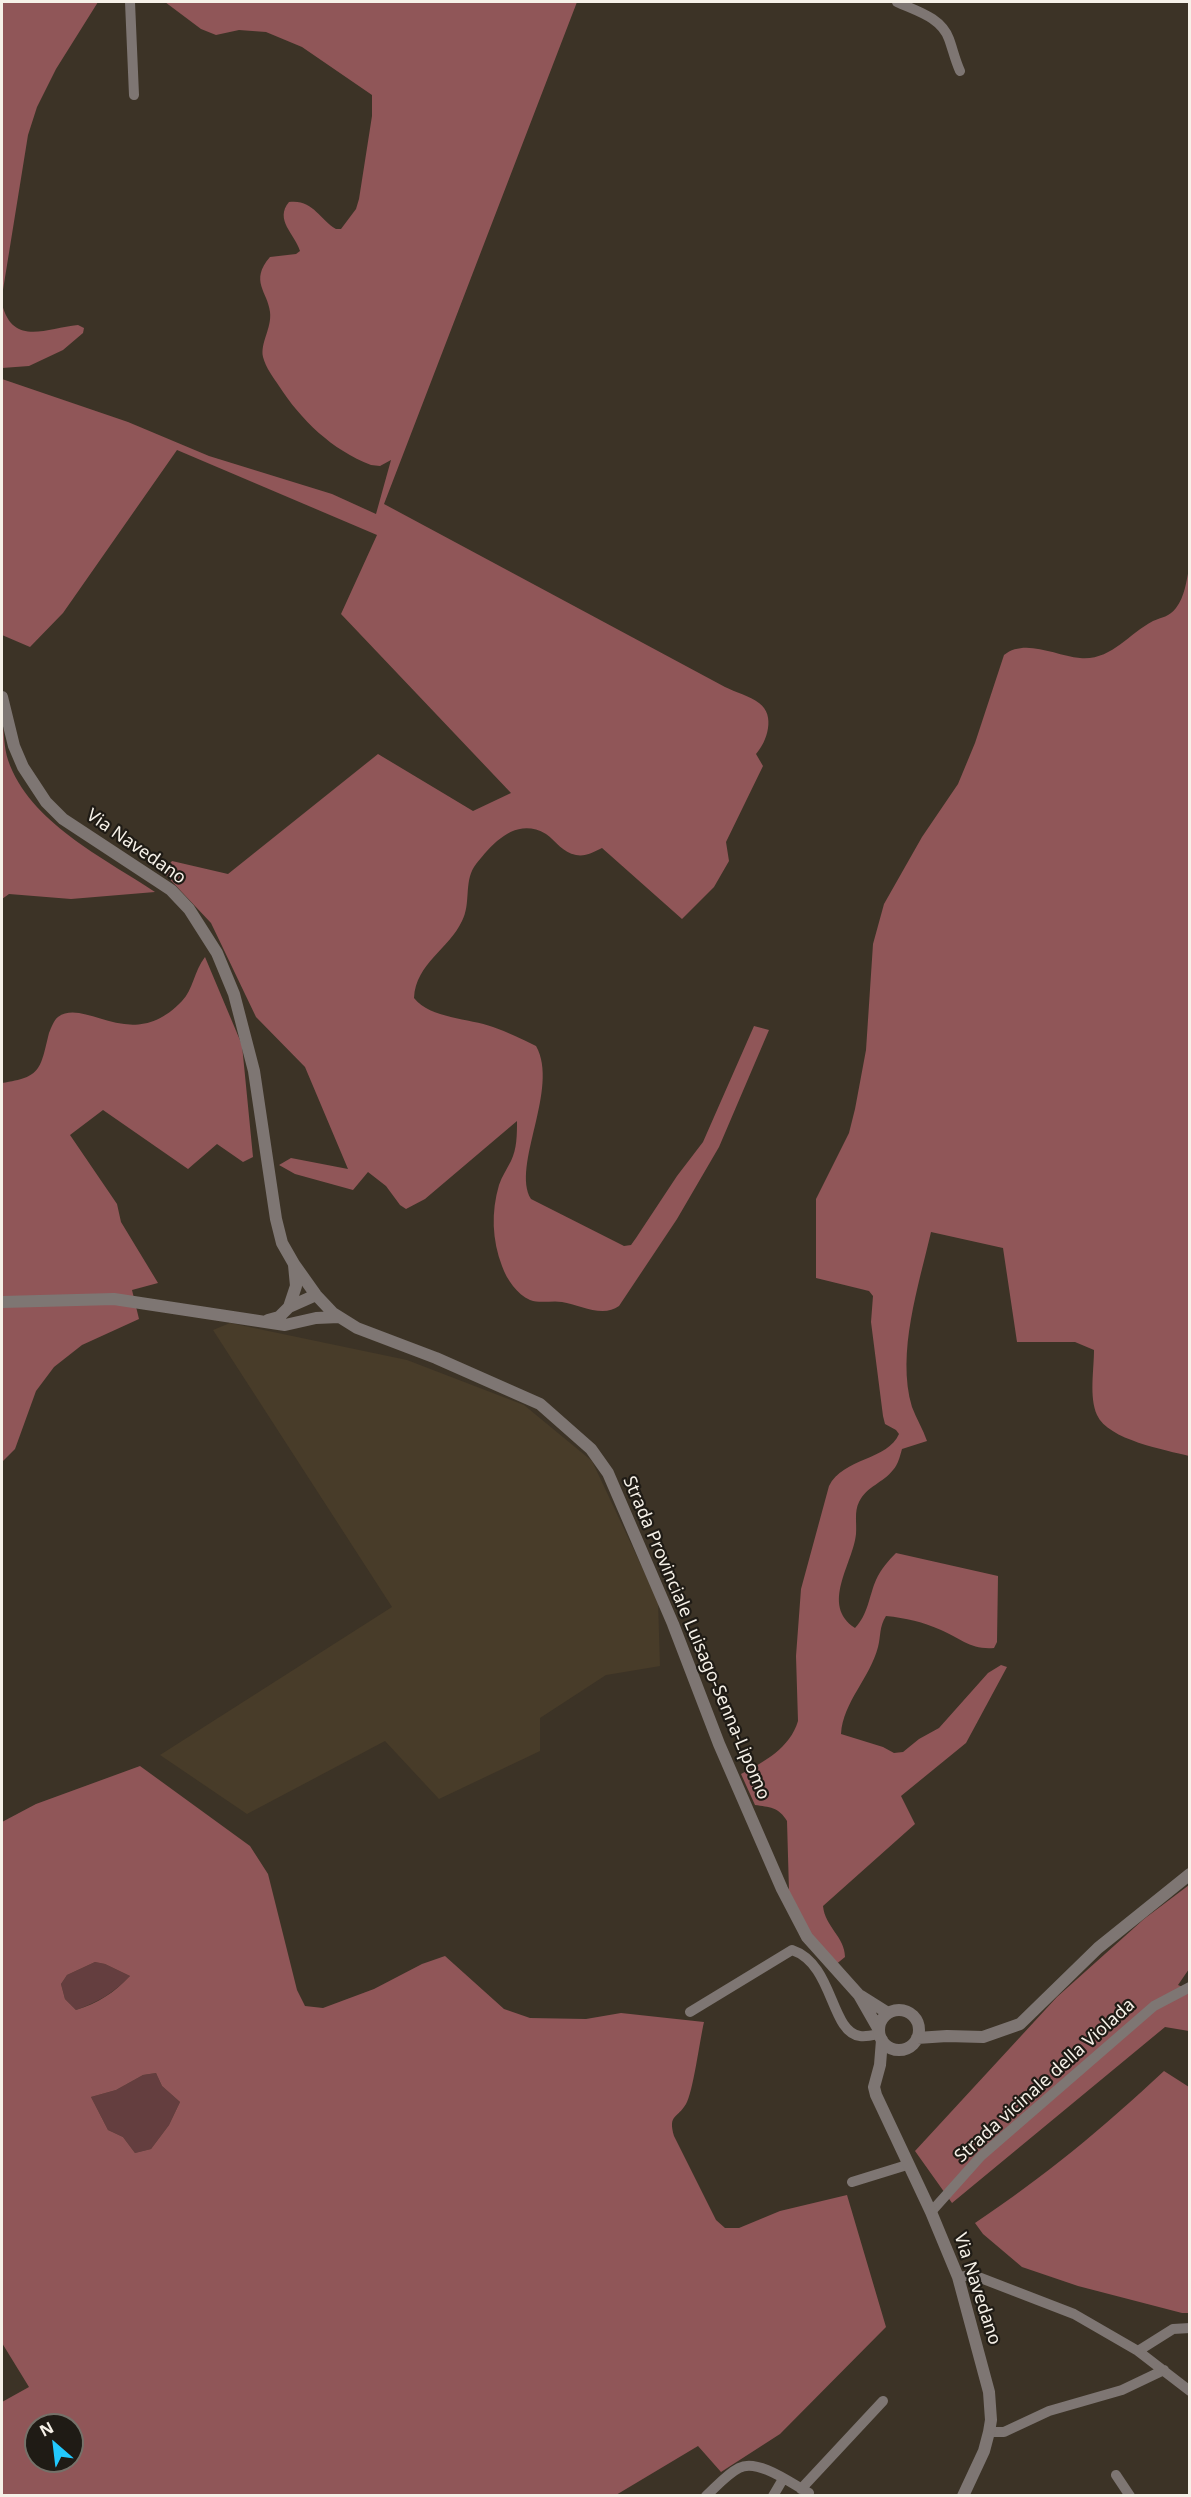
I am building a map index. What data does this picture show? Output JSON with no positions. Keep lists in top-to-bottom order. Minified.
{"streets":{"street":["Via Navedano","Strada Provinciale Luisago-Senna-Lipomo","Strada vicinale della Violada"]},"crossings":[["Via Navedano","Strada Provinciale Luisago-Senna-Lipomo"],["Via Navedano","Strada vicinale della Violada"]],"north":"top left"}
